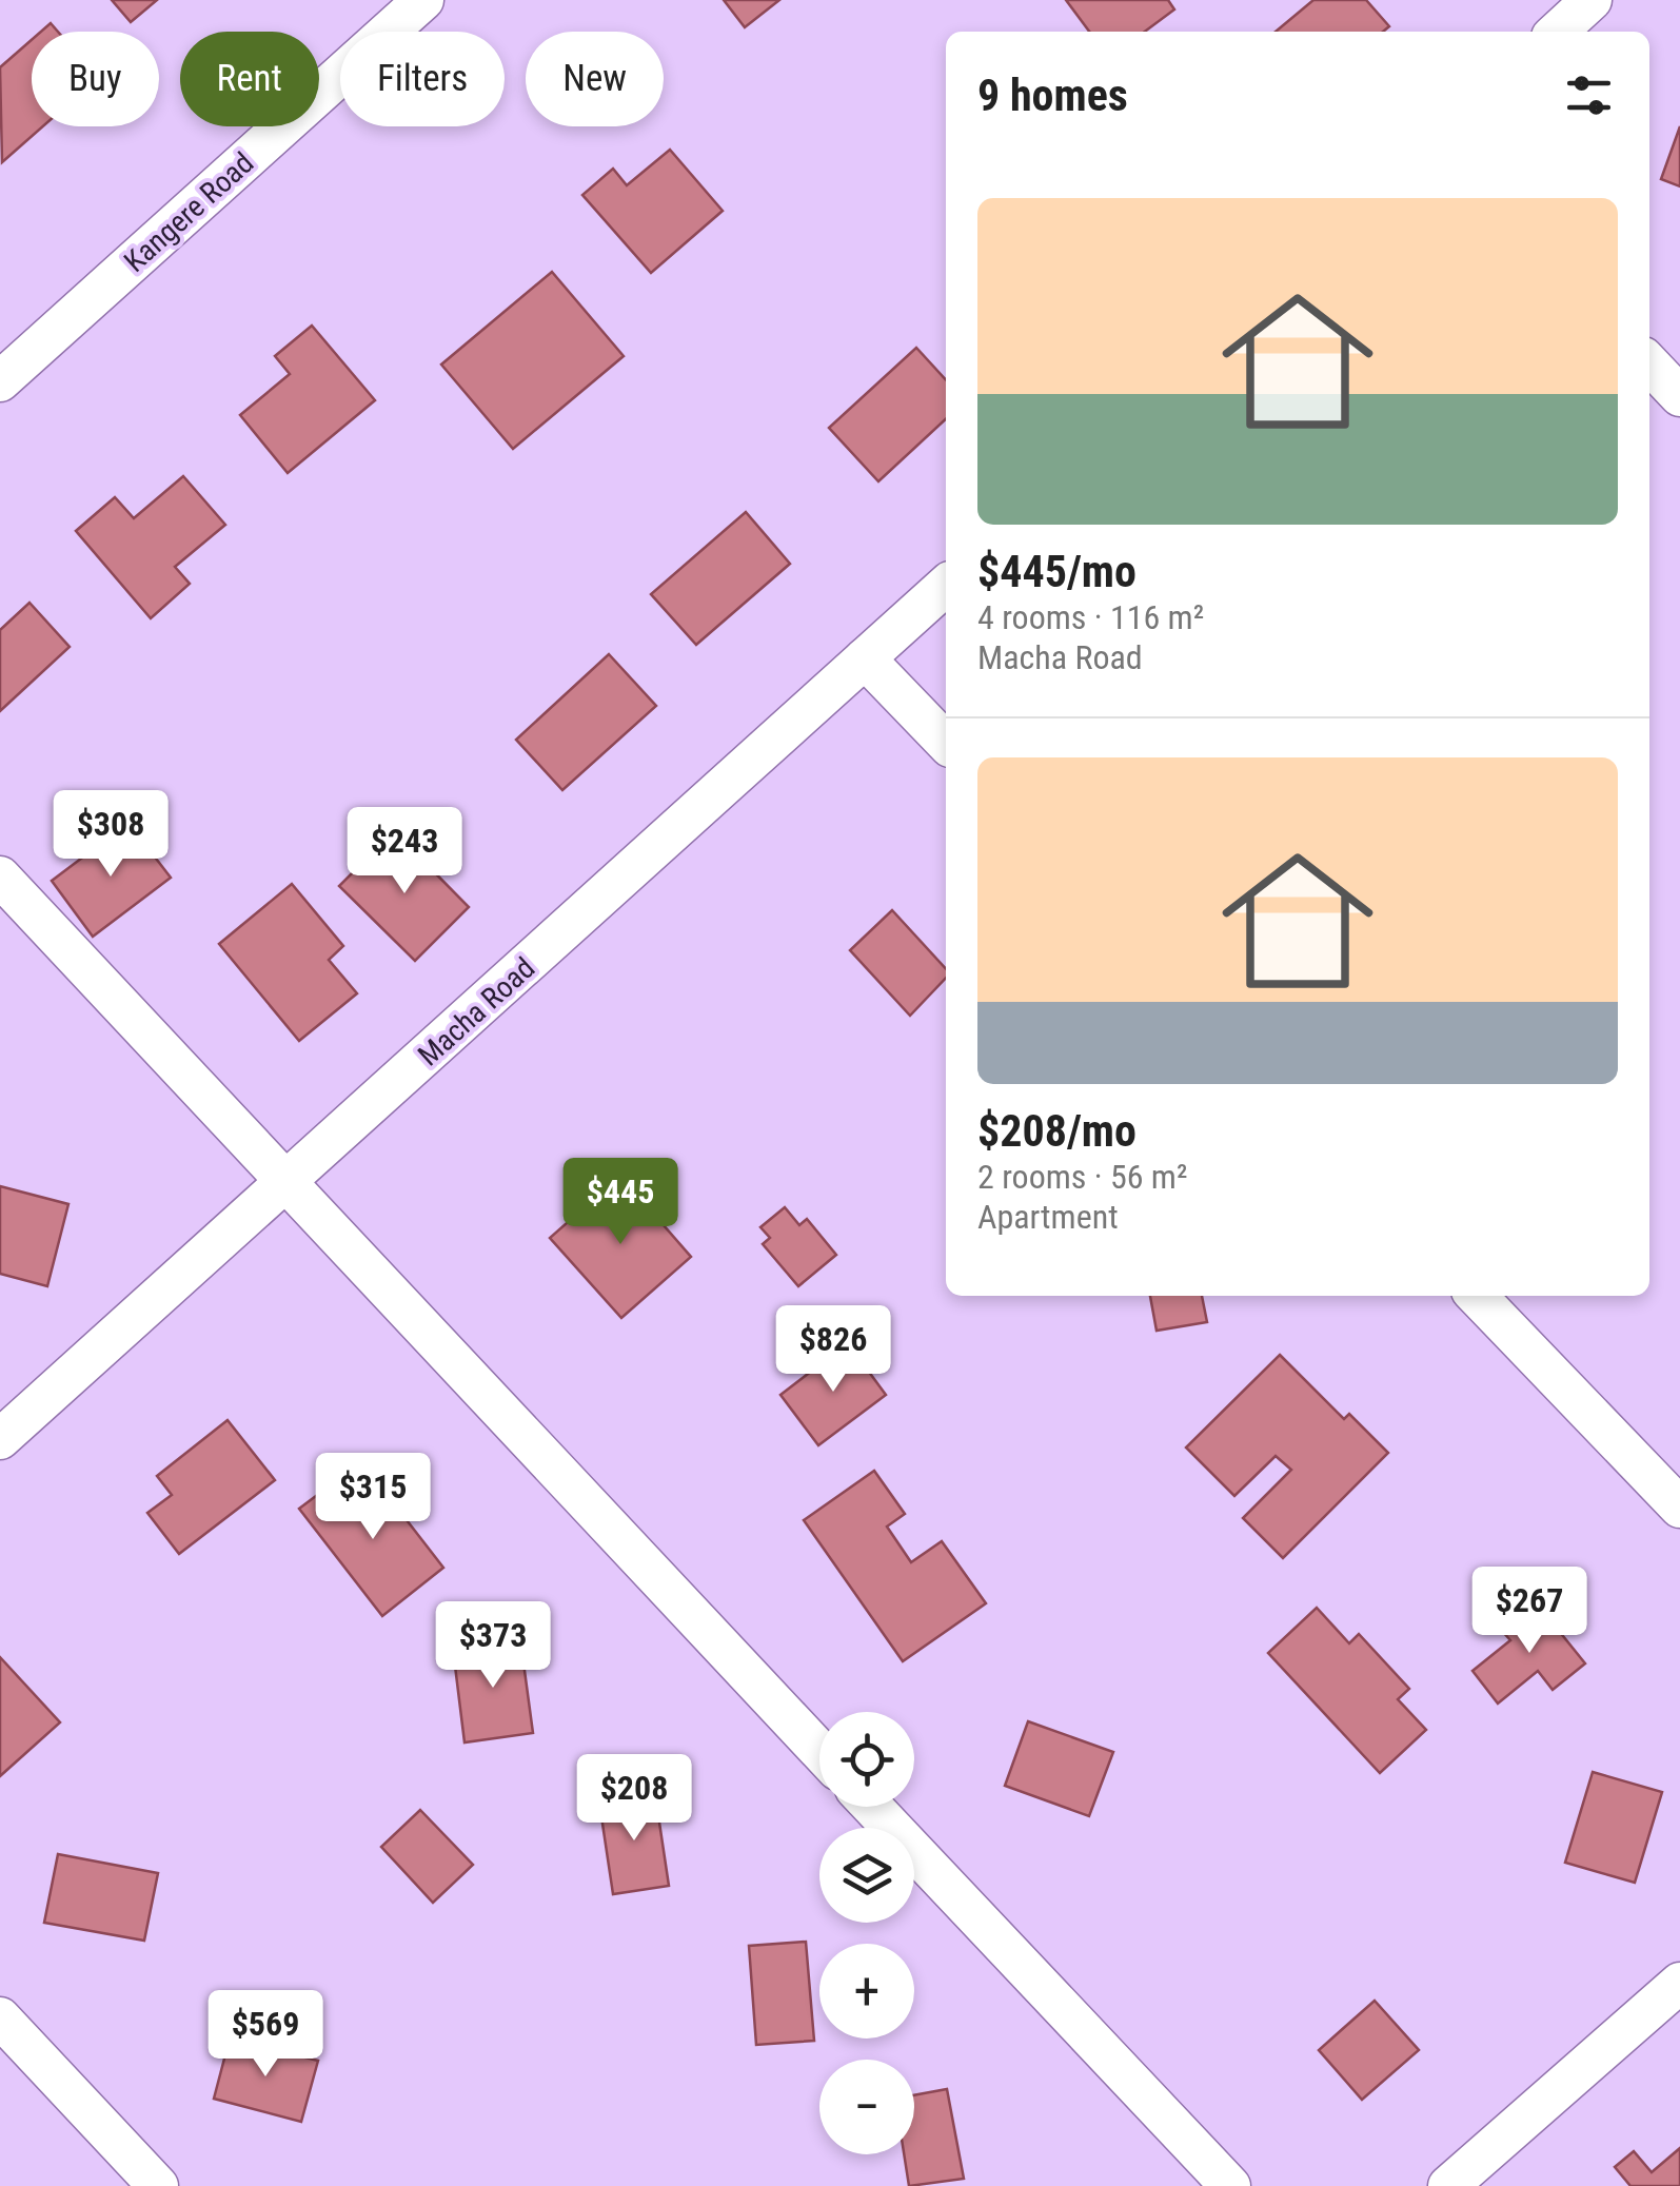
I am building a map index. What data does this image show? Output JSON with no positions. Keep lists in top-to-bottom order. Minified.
{"streets":{"street":["Kangere Road","Macha Road"]},"page":{"chip":["Buy","Rent","Filters","New"],"heading":"9 homes","list":[{"name":"$445/mo","note":"4 rooms · 116 m² · Macha Road"},{"name":"$208/mo","note":"2 rooms · 56 m² · Apartment"}],"price":["$308","$243","$445","$826","$315","$267","$373","$208","$569"],"map_buttons":["+","−"]}}
